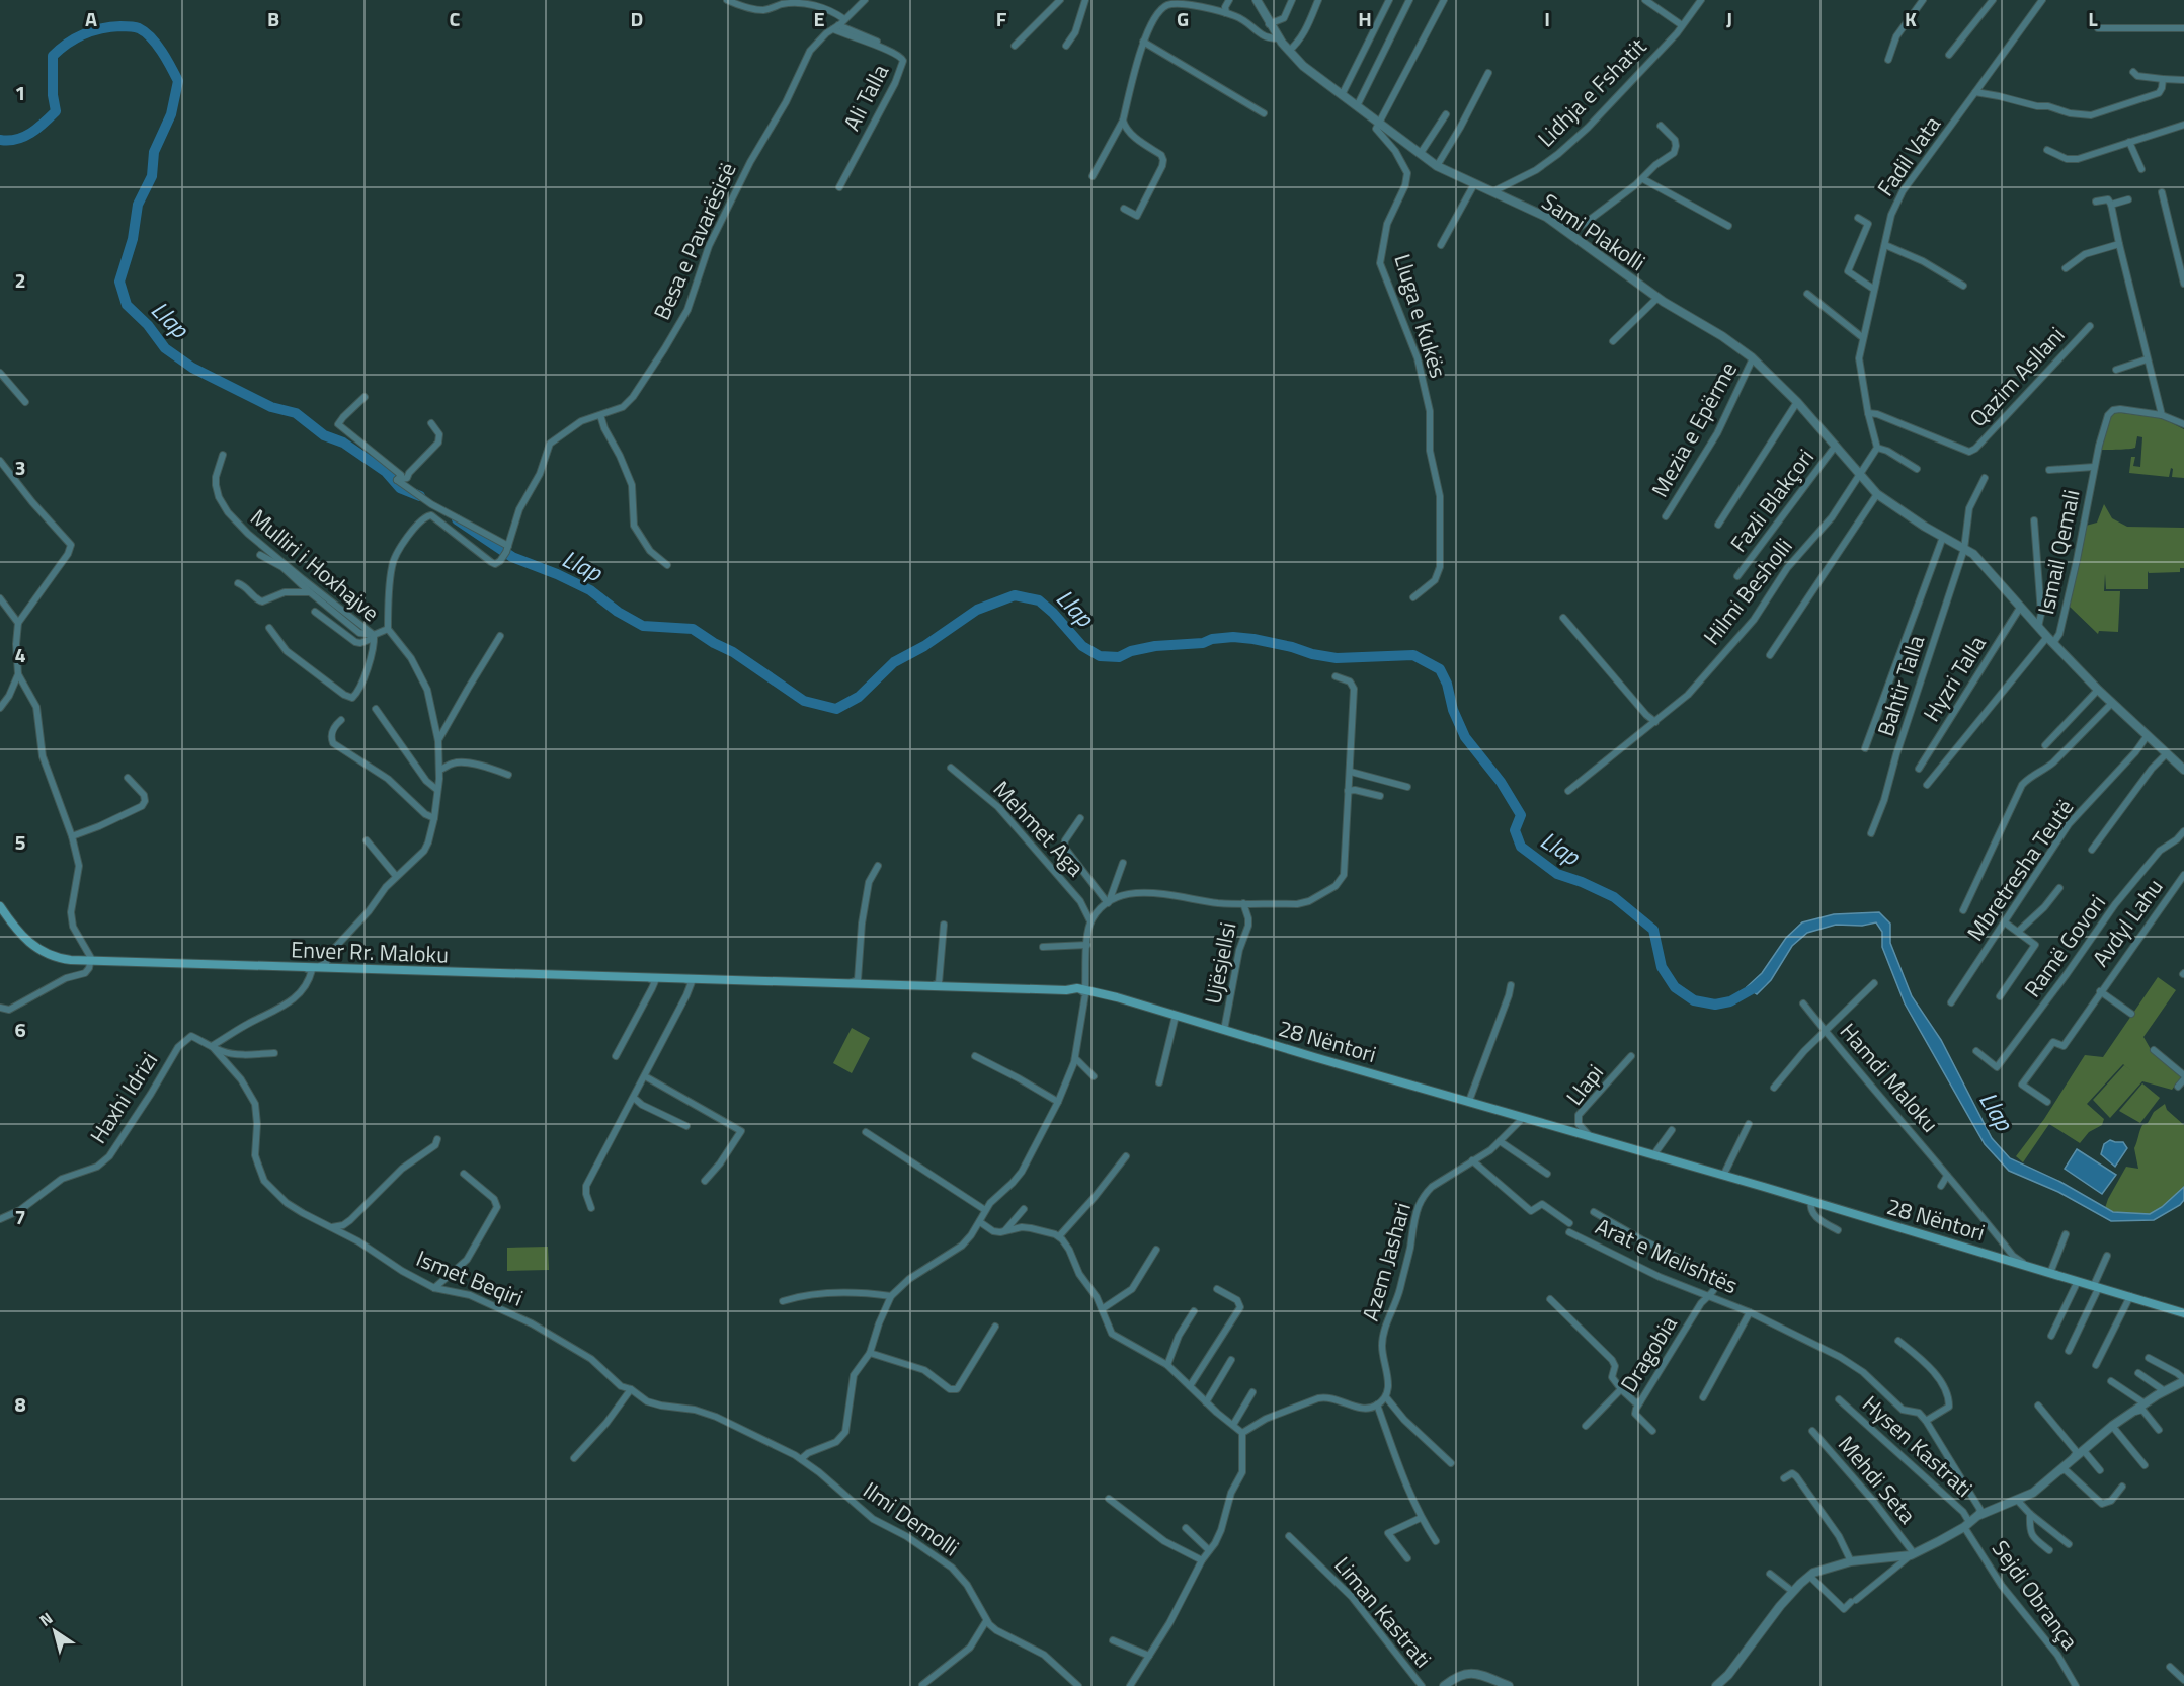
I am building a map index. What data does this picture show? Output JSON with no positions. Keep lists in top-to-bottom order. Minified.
{"streets":{"main road":["Enver Rr. Maloku","28 Nëntori"],"street":["Lidhja e Fshatit","Ali Talla","Fadil Vata","Sami Plakolli","Besa e Pavarësisë","Lluga e Kukës","Qazim Asllani","Mezia e Epërme","Fazli Blakçori","Ismail Qemali","Mulliri i Hoxhajve","Hilmi Besholli","Hyzri Talla","Bahtir Talla","Mehmet Aga","Mbretresha Teutë","Avdyl Lahu","Ramë Govori","Ujësjellsi","Hamdi Maloku","Llapi","Haxhi Idrizi","Arat e Melishtës","Azem Jashari","Ismet Beqiri","Dragobia","Hysen Kastrati","Mehdi Seta","Ilmi Demolli","Sejdi Obrança","Liman Kastrati"]},"crossings":[["Lidhja e Fshatit","Sami Plakolli"],["Ali Talla","Besa e Pavarësisë"],["Fadil Vata","Qazim Asllani"],["Sami Plakolli","Lluga e Kukës"],["Sami Plakolli","Mezia e Epërme"],["Sami Plakolli","Fazli Blakçori"],["Sami Plakolli","Hilmi Besholli"],["Enver Rr. Maloku","28 Nëntori"],["Ujësjellsi","28 Nëntori"],["28 Nëntori","Hamdi Maloku"],["28 Nëntori","Llapi"],["28 Nëntori","Azem Jashari"],["Haxhi Idrizi","Ismet Beqiri"],["Arat e Melishtës","Dragobia"],["Ismet Beqiri","Ilmi Demolli"],["Hysen Kastrati","Sejdi Obrança"]],"water":["Llap"],"north":"top left","grid":{"columns":["A","B","C","D","E","F","G","H","I","J","K","L"],"rows":["1","2","3","4","5","6","7","8"]}}
